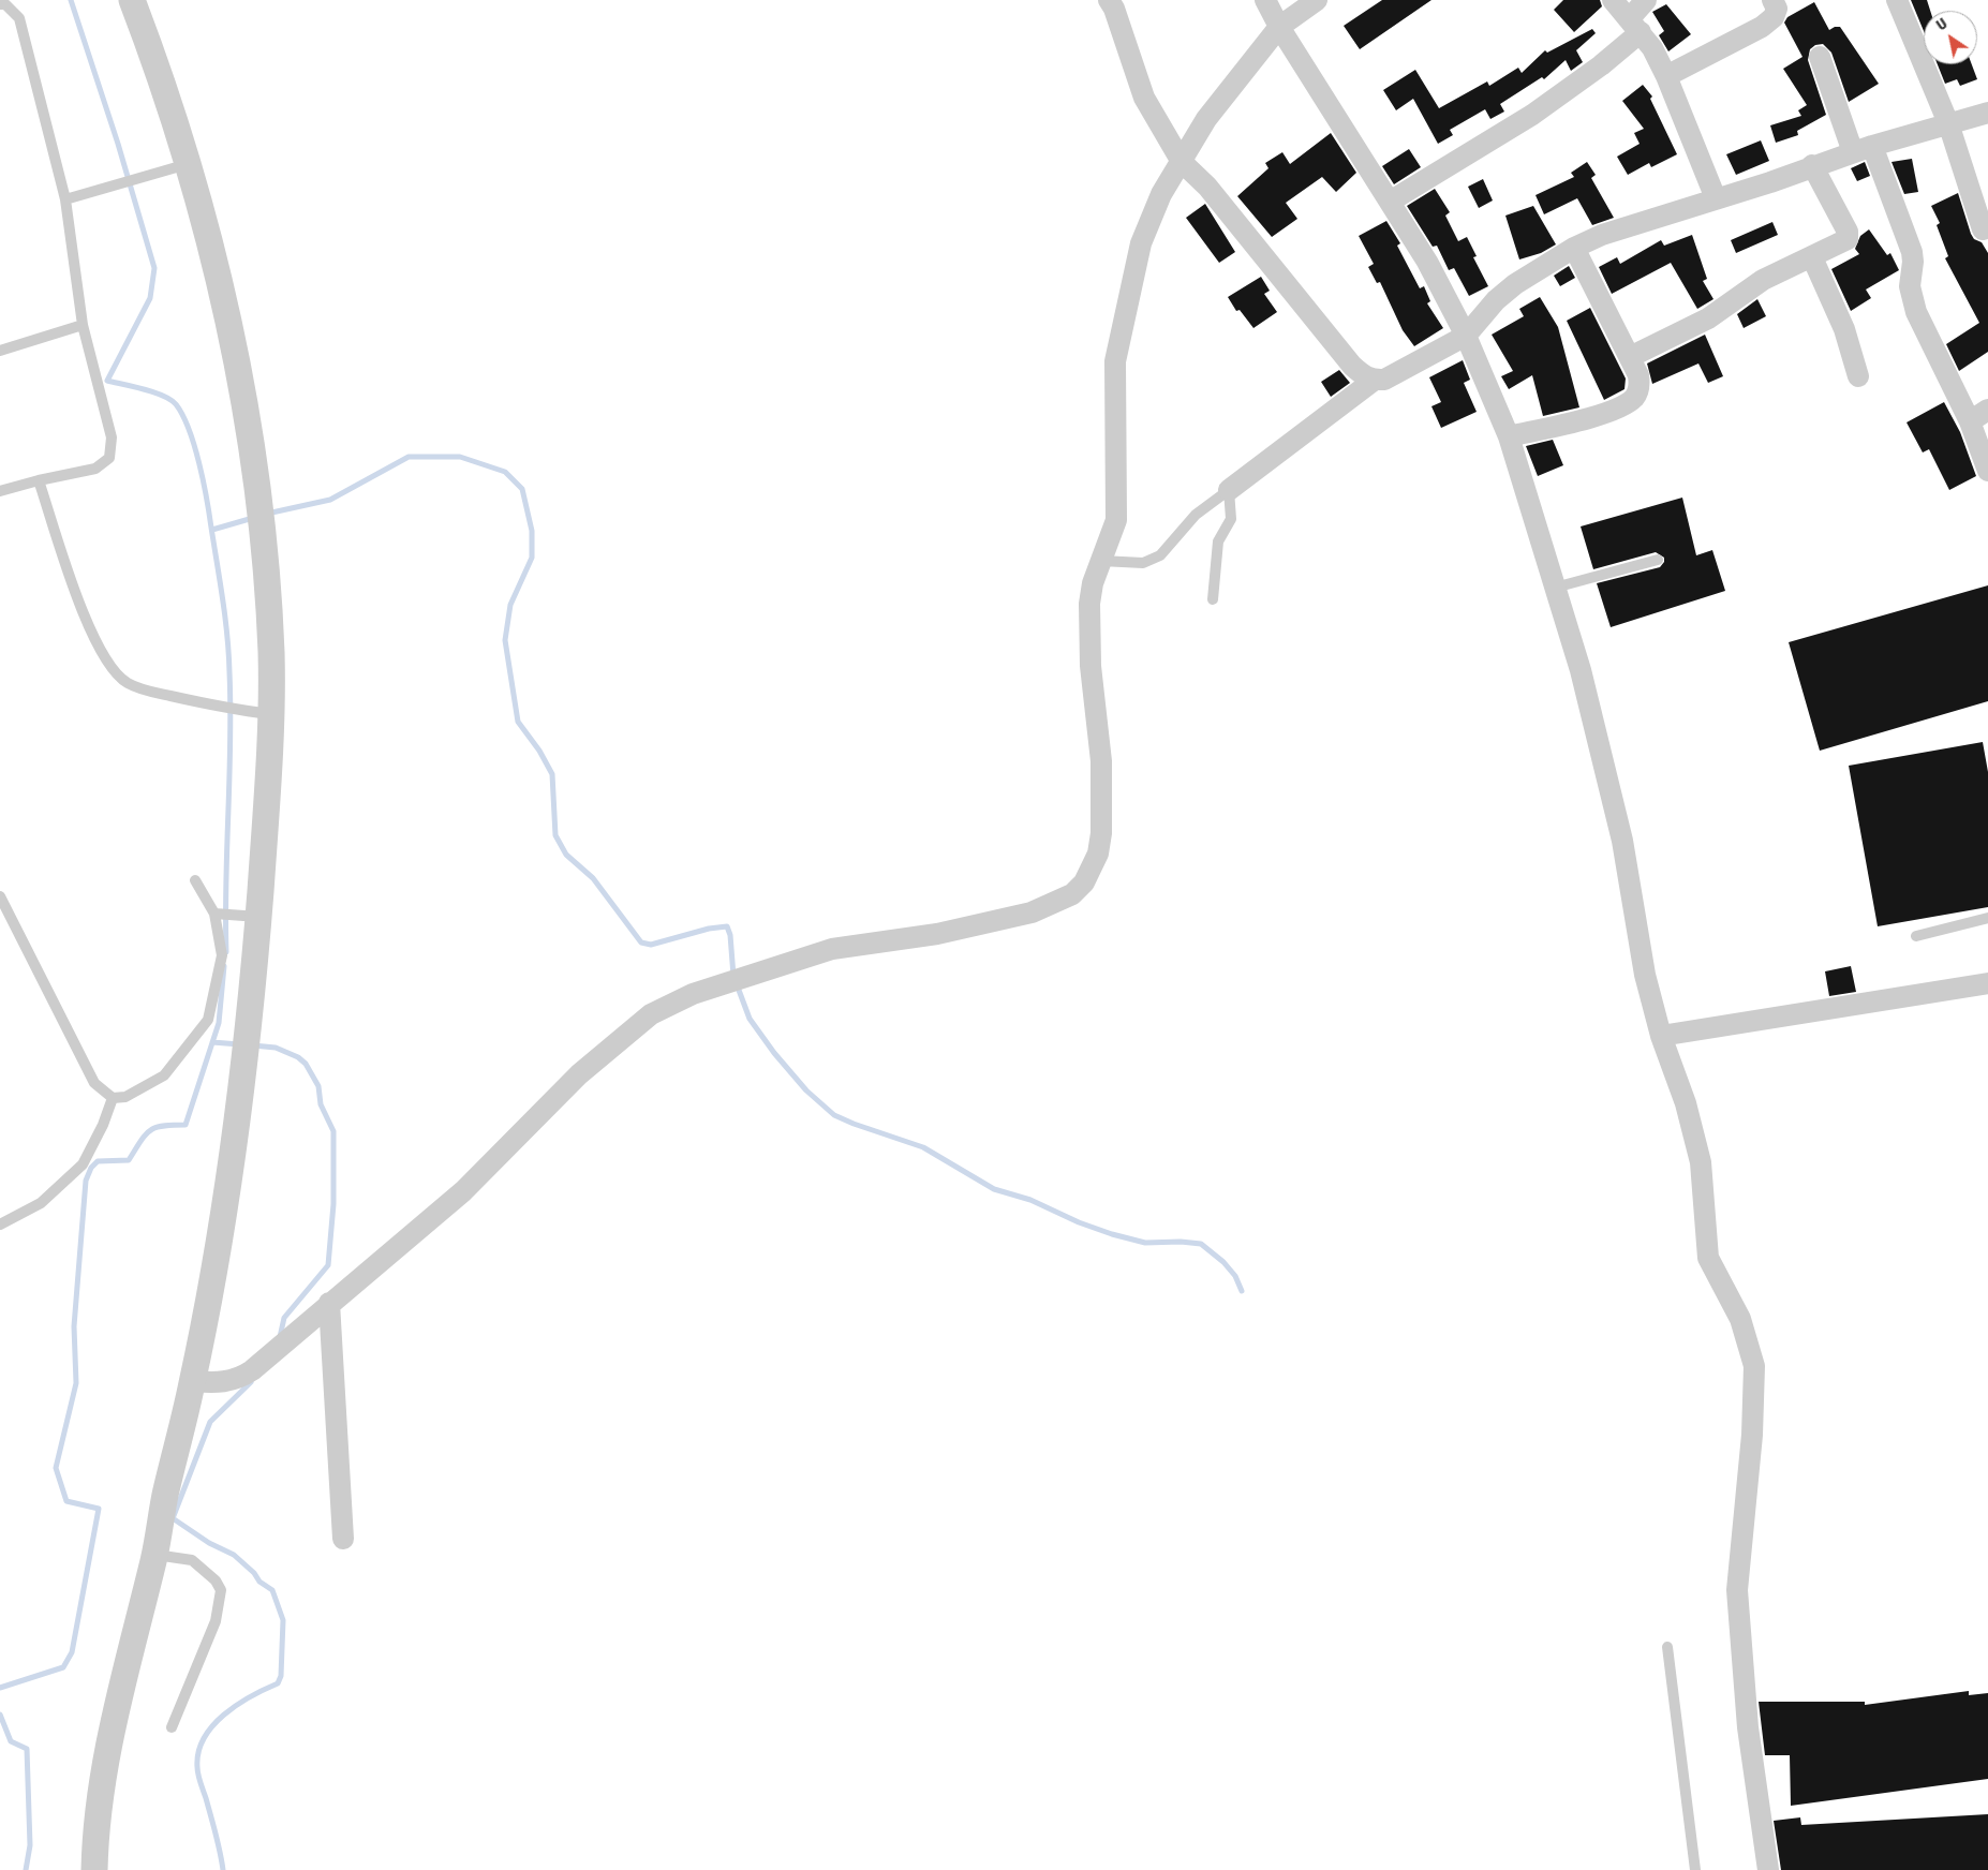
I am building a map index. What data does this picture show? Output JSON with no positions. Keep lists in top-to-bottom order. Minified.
{"north":"top left"}
